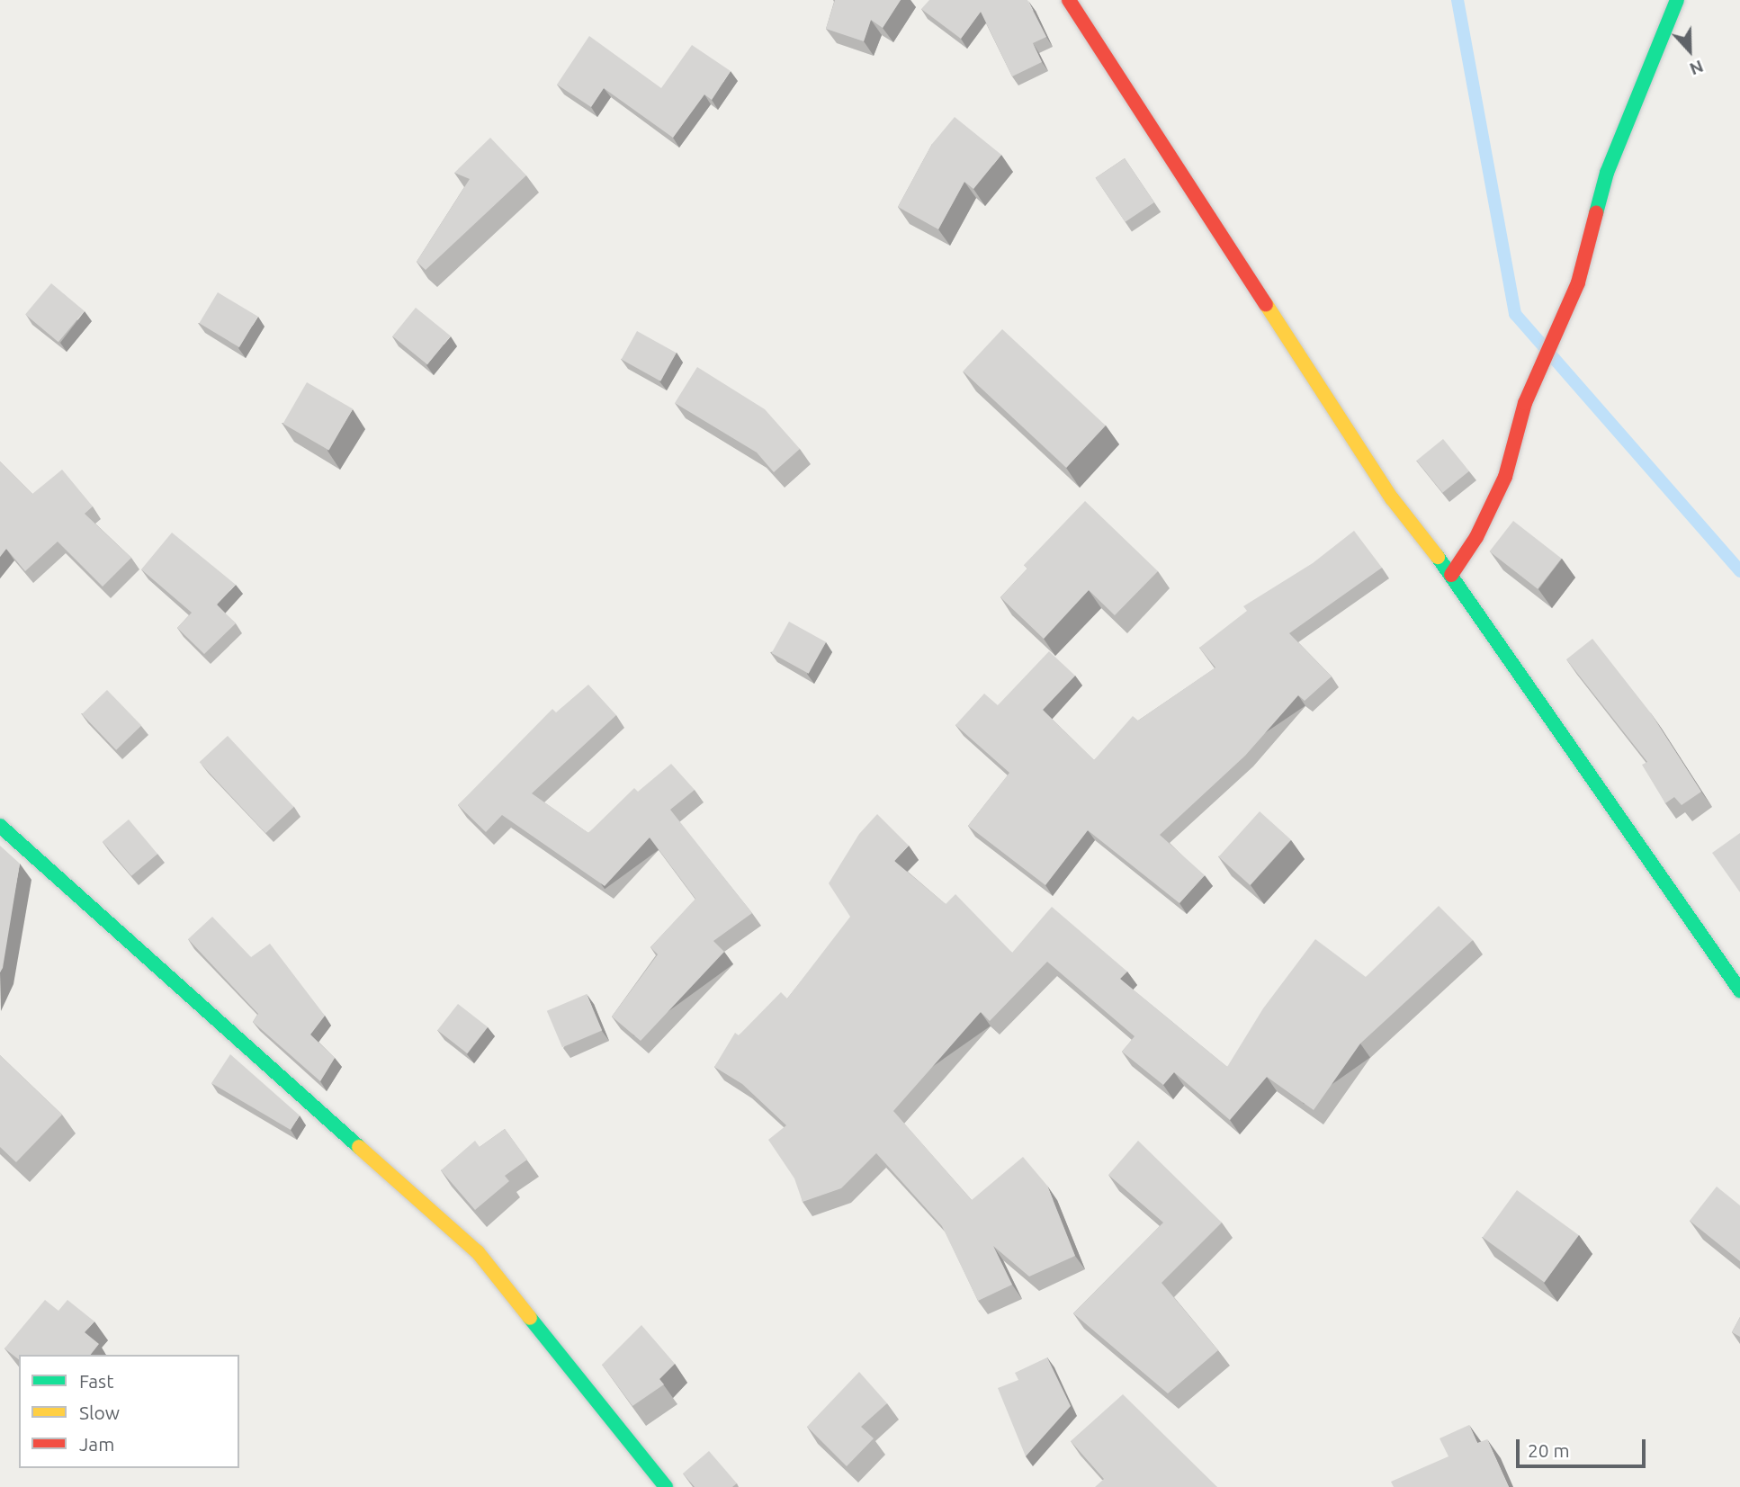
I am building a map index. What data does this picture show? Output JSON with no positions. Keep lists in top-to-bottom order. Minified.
{"legend":["Fast","Slow","Jam"],"scale_bar":"20 m","north":"bottom"}
